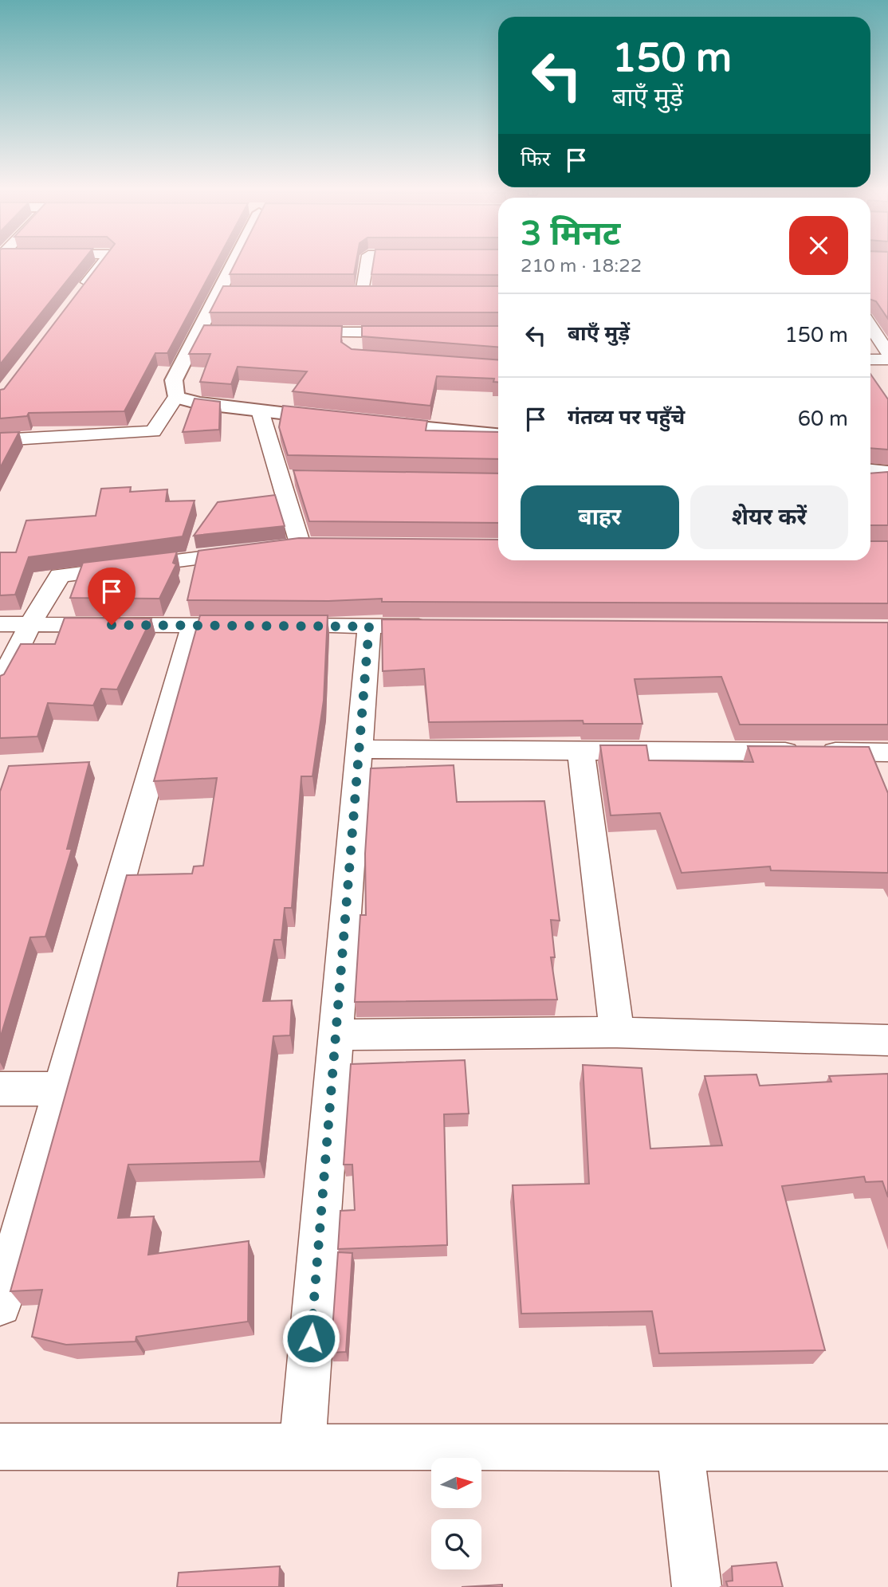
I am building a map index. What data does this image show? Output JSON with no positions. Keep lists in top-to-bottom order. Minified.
{"north":"right","page":{"turn":["150 m","बाएँ मुड़ें"],"then":"फिर","heading":["3 मिनट","210 m · 18:22"],"list":[{"name":"बाएँ मुड़ें","value":"150 m"},{"name":"गंतव्य पर पहुँचे","value":"60 m"}],"buttons":["बाहर","शेयर करें"]}}
